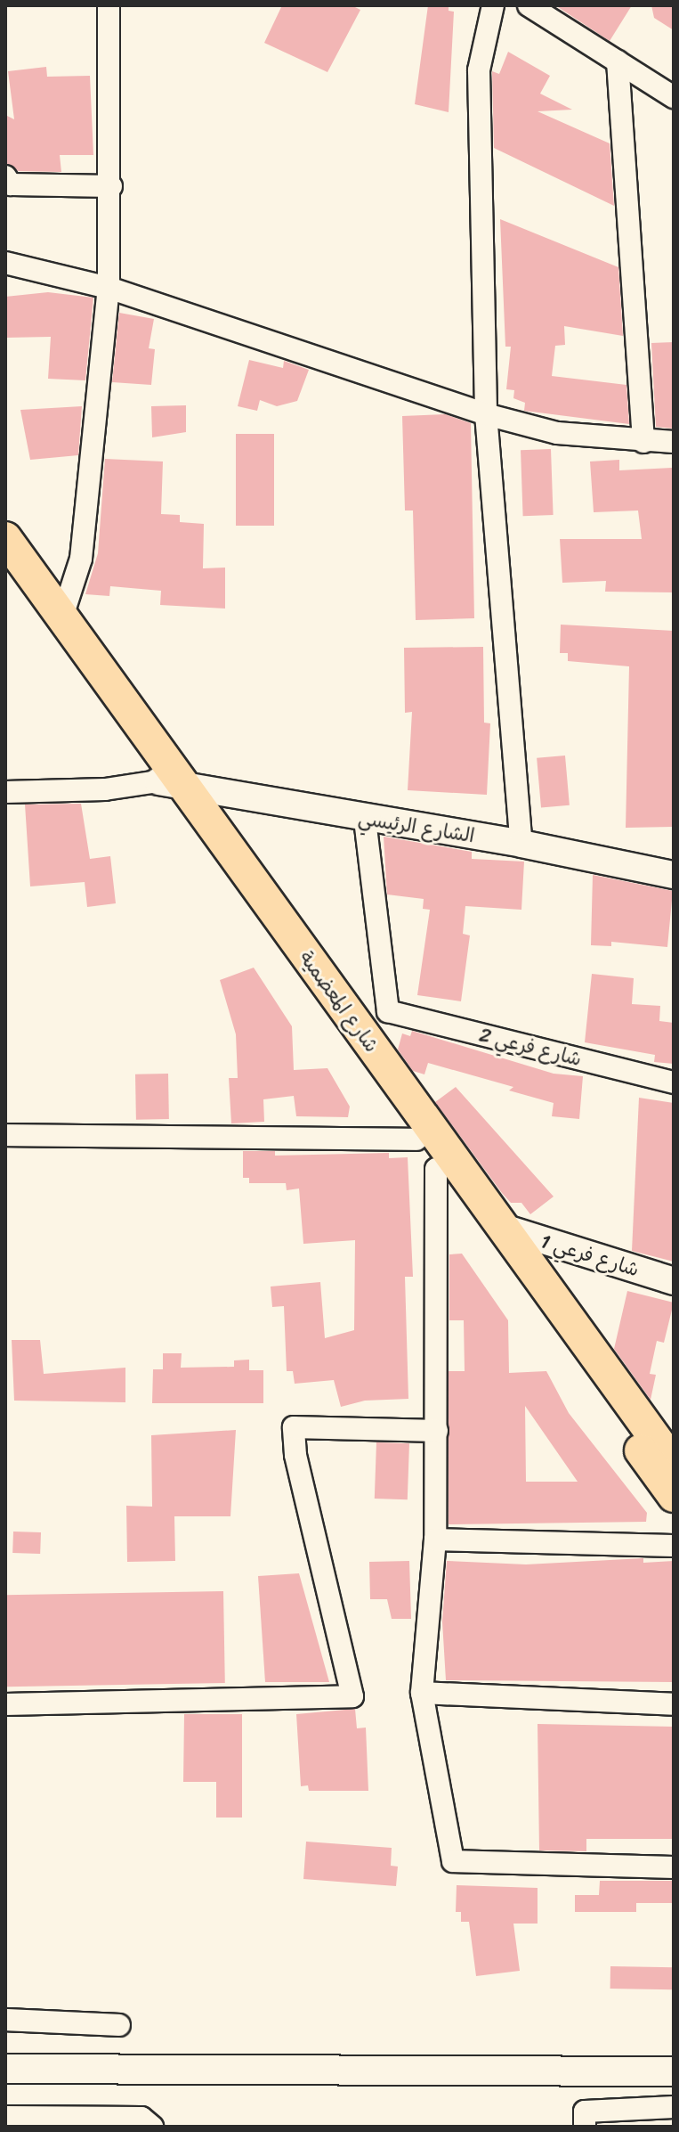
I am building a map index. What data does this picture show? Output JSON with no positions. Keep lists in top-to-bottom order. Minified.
{"streets":{"main road":["شارع المعضمية"],"street":["الشارع الرئيسي","شارع فرعي 2","شارع فرعي 1"]},"crossings":[["الشارع الرئيسي","شارع المعضمية"],["الشارع الرئيسي","شارع فرعي 2"],["شارع المعضمية","شارع فرعي 1"]]}
